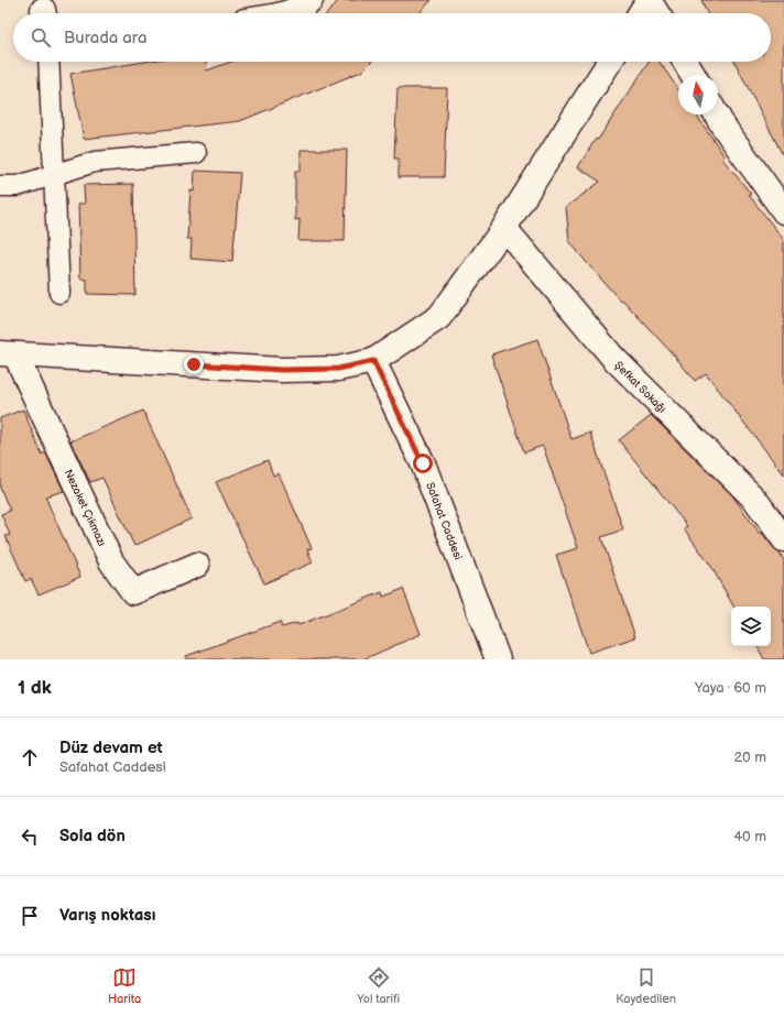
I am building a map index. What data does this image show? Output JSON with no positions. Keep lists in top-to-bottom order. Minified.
{"streets":{"street":["Şefkat Sokağı","Nezaket Çıkmazı","Safahat Caddesi"]},"north":"top","page":{"search":"Burada ara","heading":["1 dk","Yaya · 60 m"],"list":[["Düz devam et","Safahat Caddesi","20 m"],["Sola dön","40 m"],"Varış noktası"],"nav":["Harita","Yol tarifi","Kaydedilen"]}}
